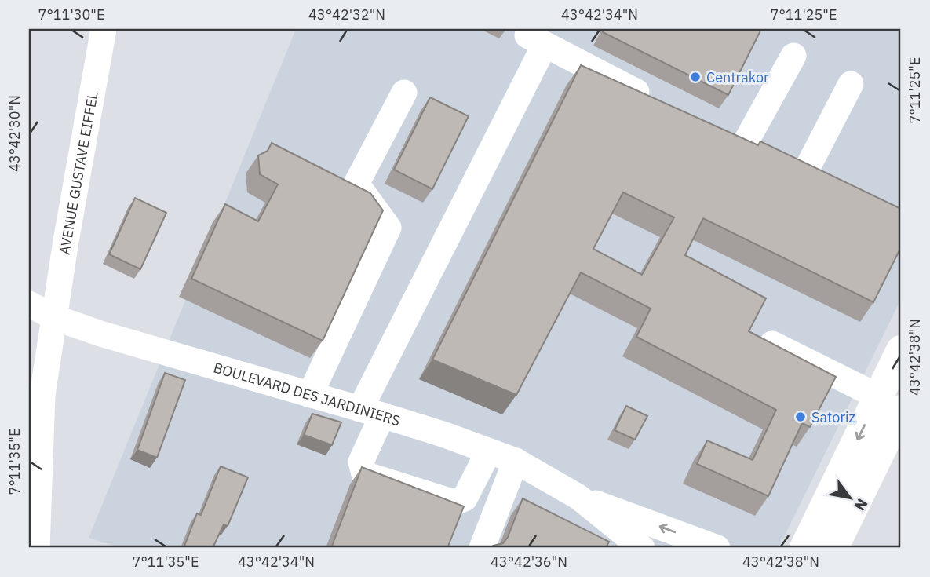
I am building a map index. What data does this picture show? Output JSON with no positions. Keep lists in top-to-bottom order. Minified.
{"streets":{"street":["AVENUE GUSTAVE EIFFEL","BOULEVARD DES JARDINIERS"]},"crossings":[["AVENUE GUSTAVE EIFFEL","BOULEVARD DES JARDINIERS"]],"places":["Centrakor","Satoriz"],"north":"bottom right","coordinates":["7°11'30\"E","43°42'32\"N","43°42'34\"N","7°11'25\"E","43°42'30\"N","43°42'38\"N","7°11'35\"E","43°42'36\"N"]}
